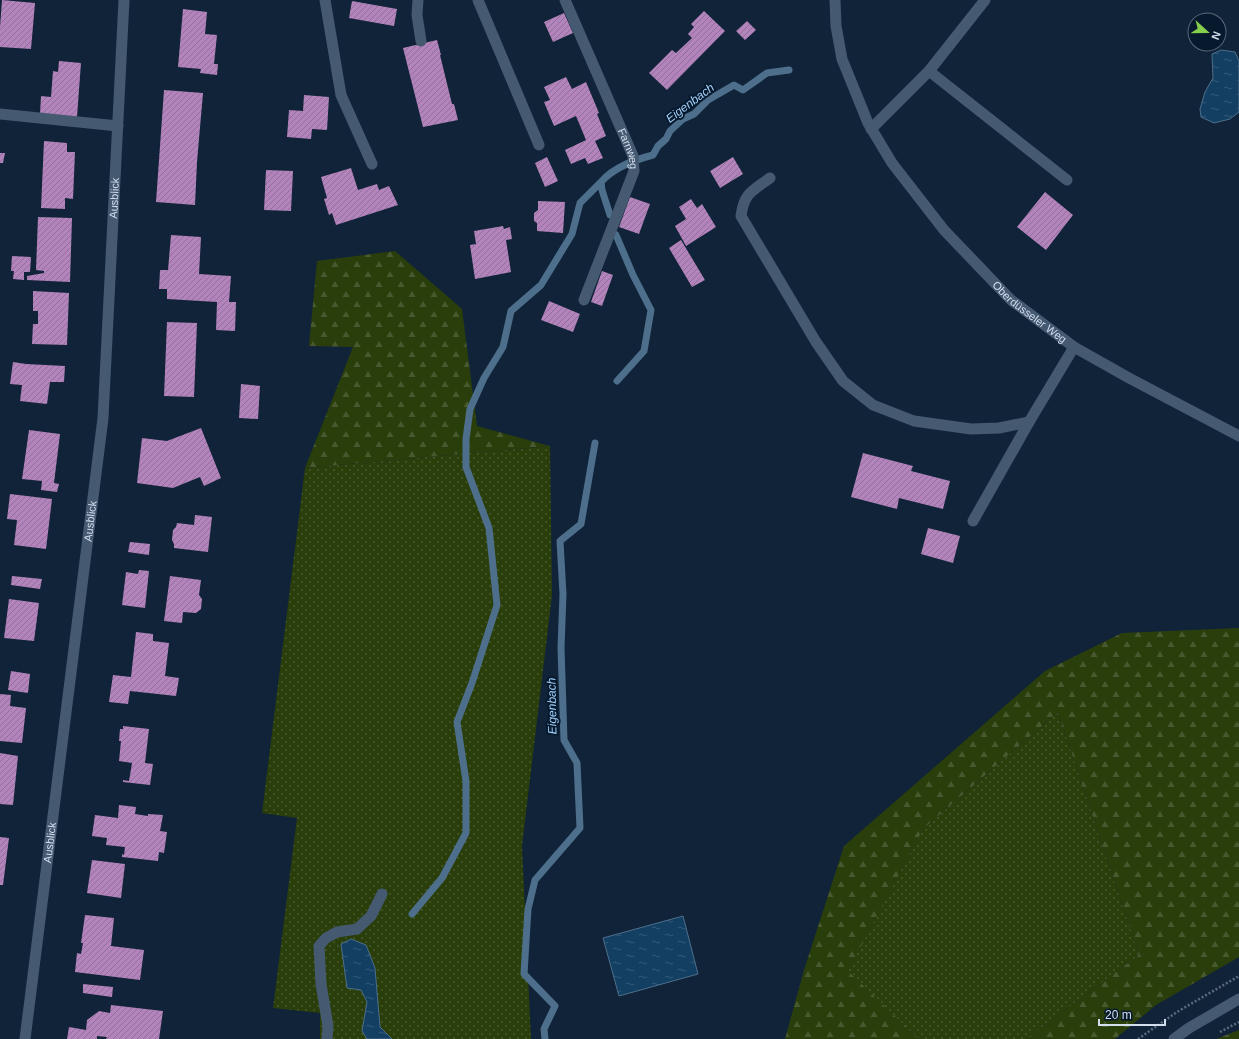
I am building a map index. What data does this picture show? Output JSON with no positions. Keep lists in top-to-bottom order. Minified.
{"streets":{"street":["Farnweg","Ausblick","Oberdüsseler Weg"]},"water":["Eigenbach"],"scale_bar":"20 m","north":"right"}
